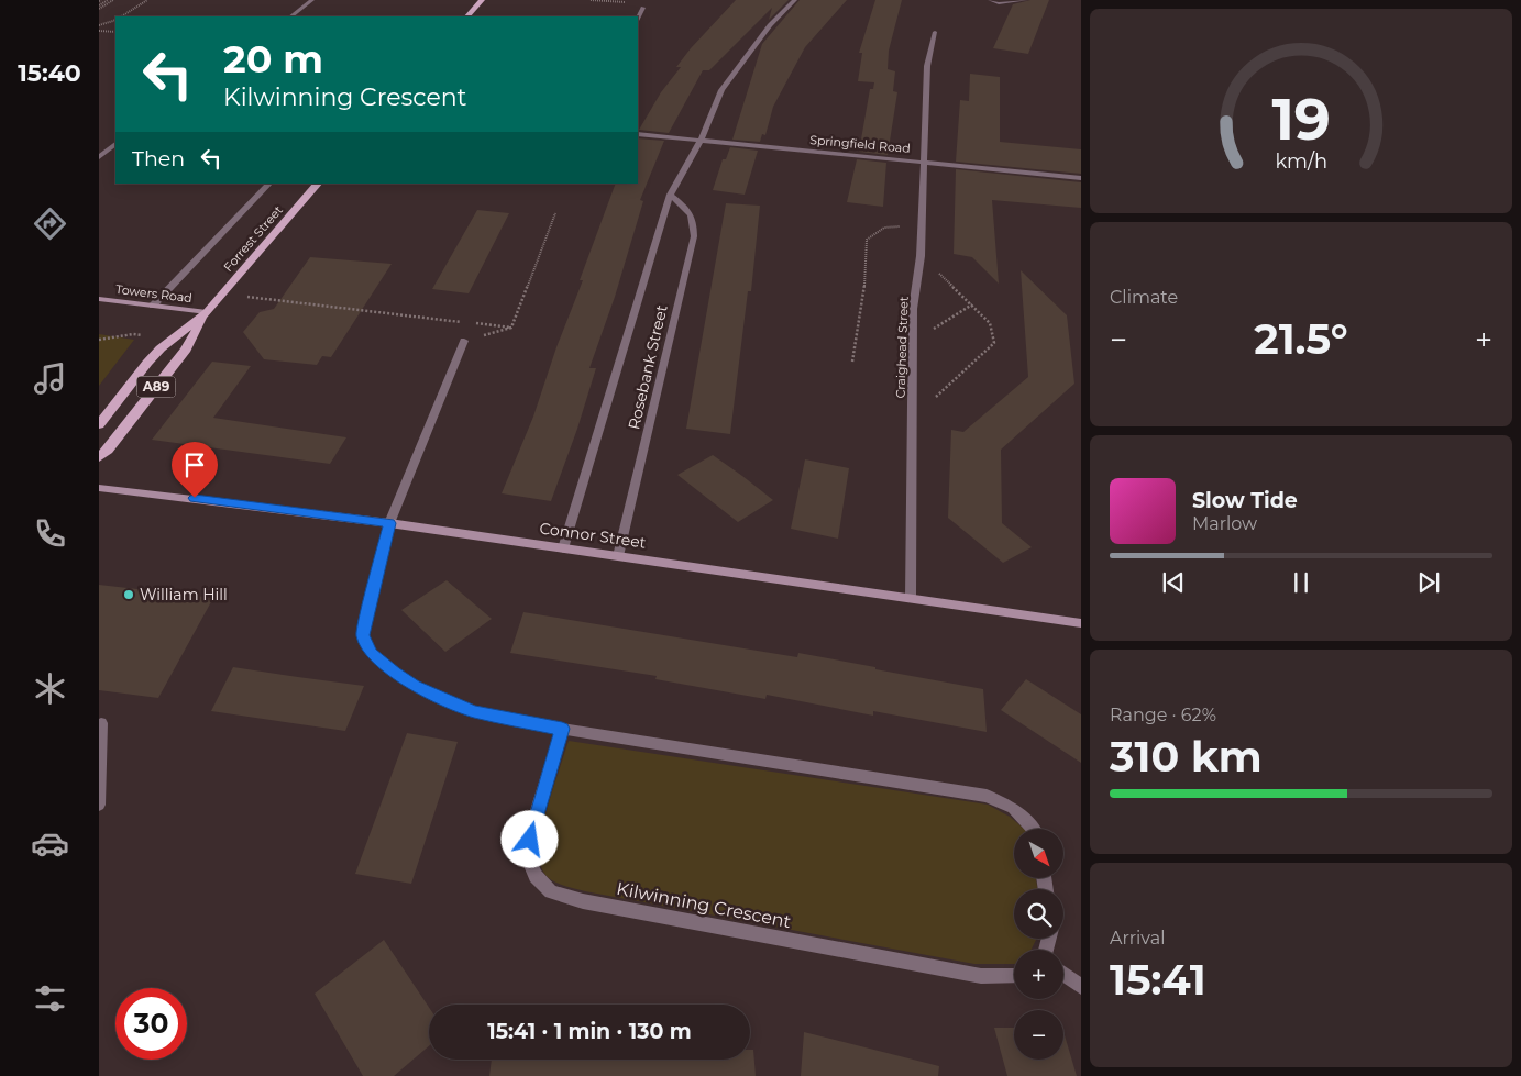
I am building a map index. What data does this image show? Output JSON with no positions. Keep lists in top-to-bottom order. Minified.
{"streets":{"main road":["Forrest Street","Towers Road","A89","Connor Street"],"street":["Springfield Road","Craighead Street","Rosebank Street","Kilwinning Crescent"]},"crossings":[["Springfield Road","Craighead Street"],["Springfield Road","Rosebank Street"],["Forrest Street","Towers Road"],["Craighead Street","Connor Street"],["Rosebank Street","Connor Street"]],"places":["William Hill"],"north":"bottom right","page":{"tabs":"15:40","turn":["20 m","Kilwinning Crescent"],"then":"Then","tile":["Climate",["Range · 62%","310 km"],["Arrival","15:41"]],"heat":["−","21.5°","+"],"song":["Slow Tide","Marlow"],"map_buttons":["+","−"],"limit":"30","trip":"15:41 · 1 min · 130 m","gauge":["19","km/h"]}}
